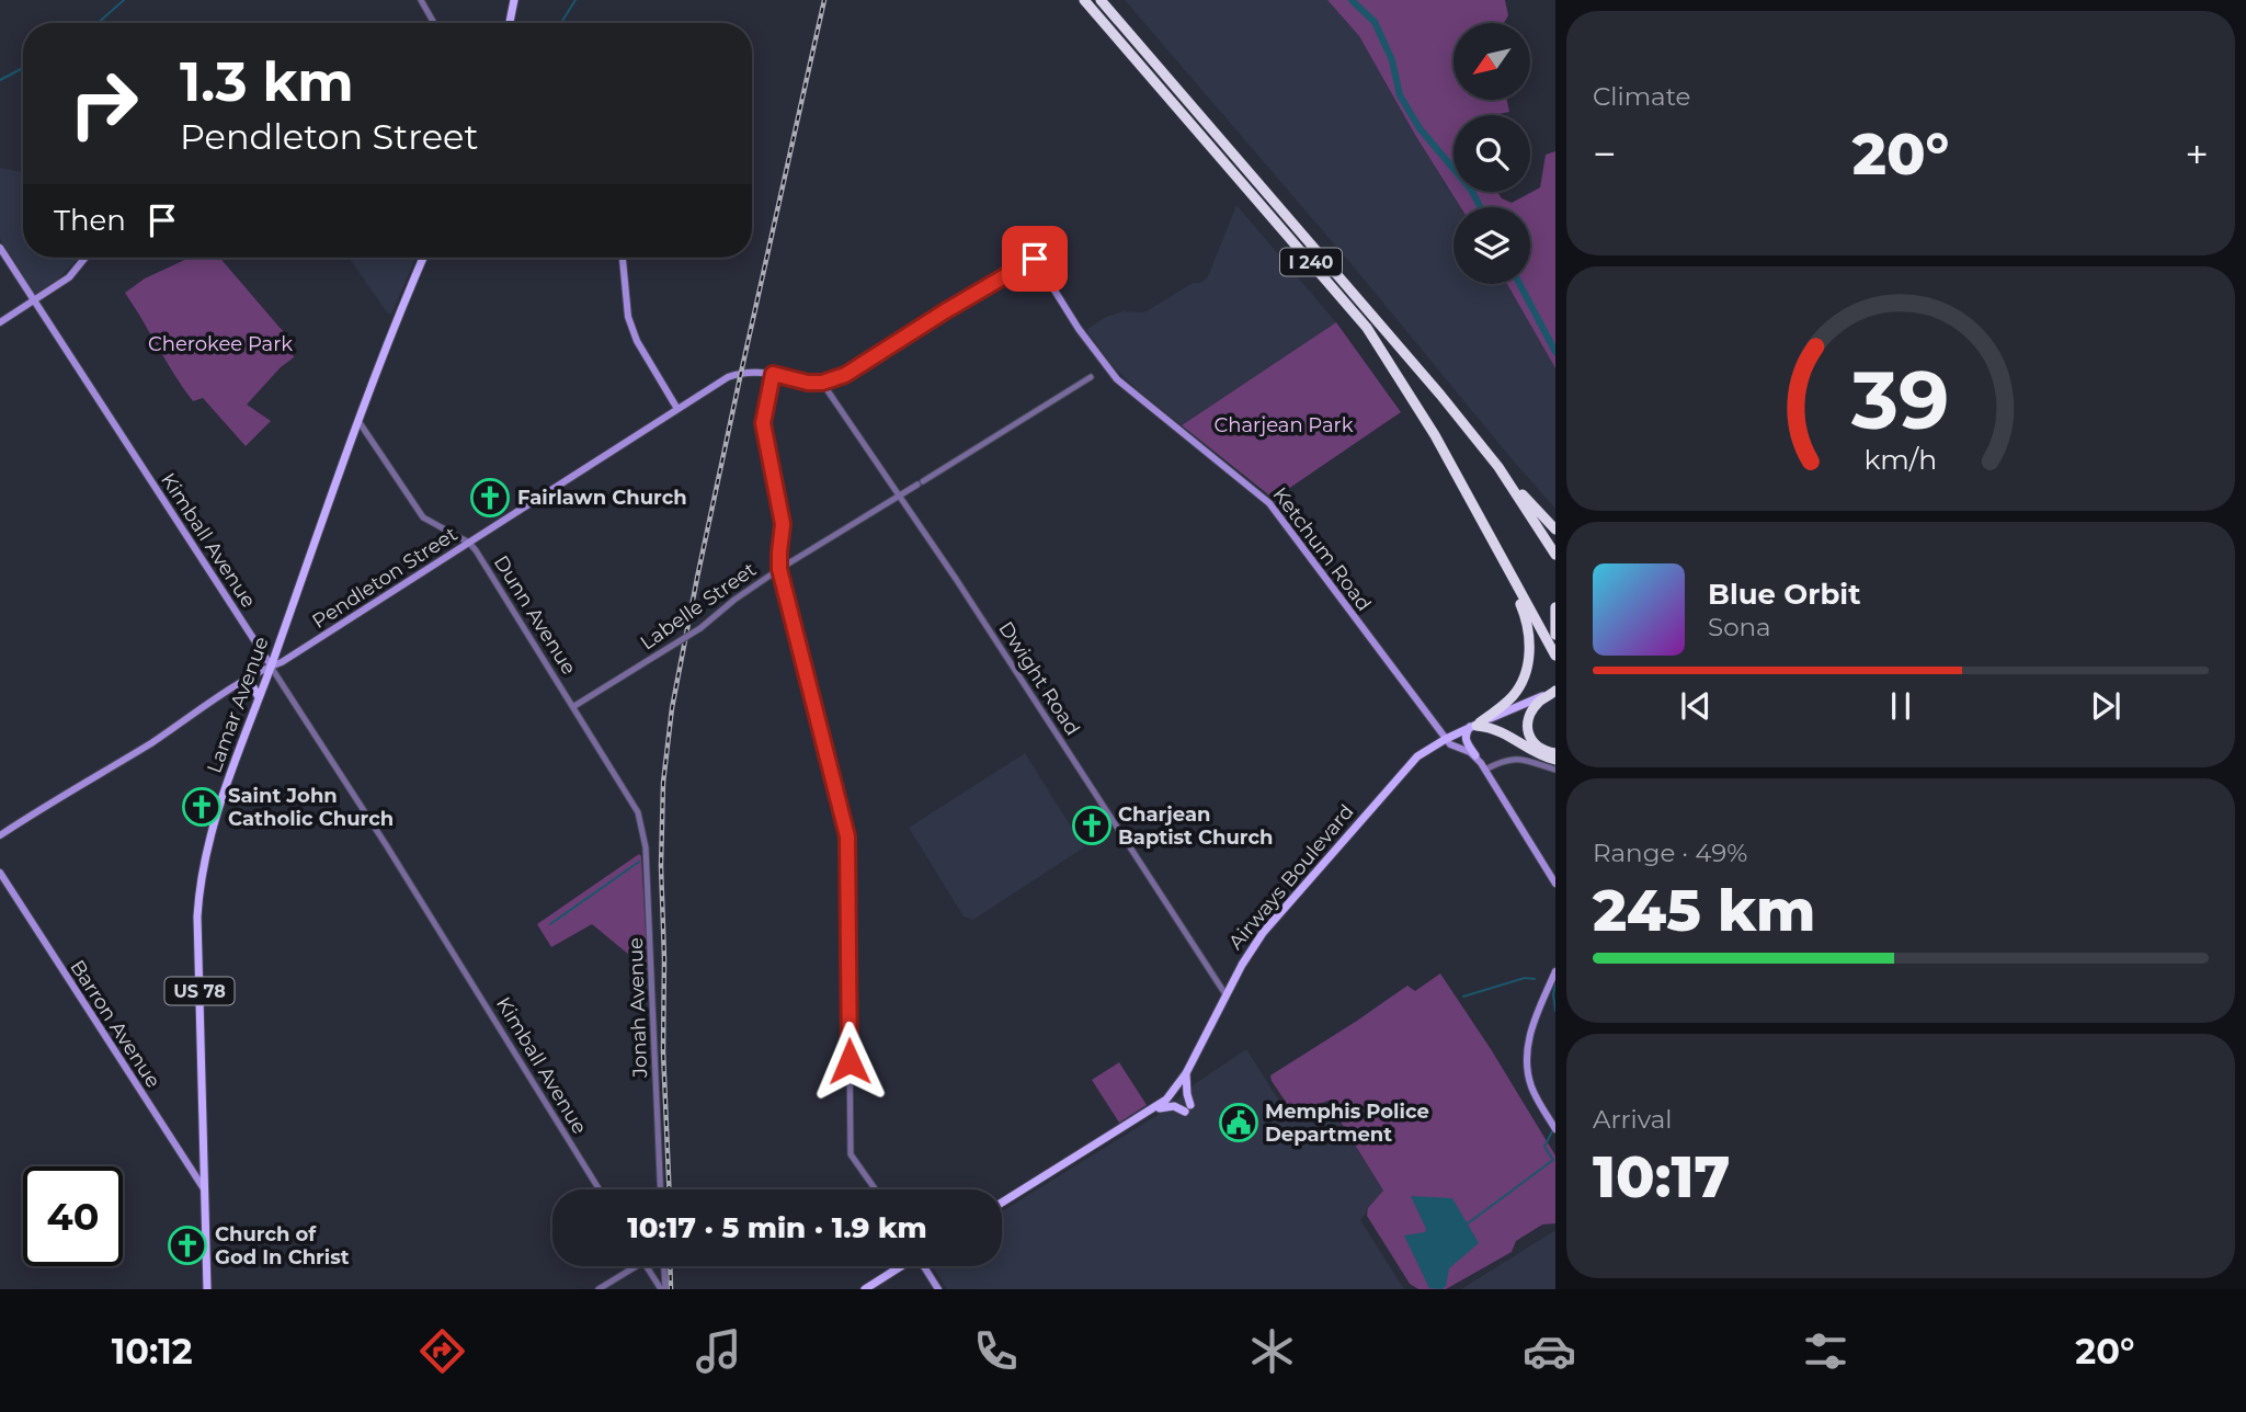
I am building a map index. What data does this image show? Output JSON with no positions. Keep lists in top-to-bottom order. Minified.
{"streets":{"highway":["I 240"],"main road":["Kimball Avenue","Ketchum Road","Pendleton Street","Lamar Avenue","Airways Boulevard","US 78","Barron Avenue"],"street":["Labelle Street","Dunn Avenue","Dwight Road","Jonah Avenue"]},"crossings":[["Kimball Avenue","Pendleton Street"],["Kimball Avenue","Lamar Avenue"],["Ketchum Road","Pendleton Street"],["Ketchum Road","Dwight Road"],["Ketchum Road","Airways Boulevard"],["Pendleton Street","Dunn Avenue"],["Pendleton Street","Dwight Road"],["Pendleton Street","Lamar Avenue"],["Labelle Street","Dunn Avenue"],["Labelle Street","Dwight Road"],["Dunn Avenue","Jonah Avenue"],["Dwight Road","Airways Boulevard"],["Lamar Avenue","Barron Avenue"]],"parks":["Cherokee Park","Charjean Park"],"places":{"church":["Fairlawn Church","Saint John Catholic Church","Charjean Baptist Church","Church of God In Christ"],"public building":["Memphis Police Department"]},"north":"bottom left","page":{"tile":["Climate",["Range · 49%","245 km"],["Arrival","10:17"]],"turn":["1.3 km","Pendleton Street"],"heat":["−","20°","+"],"then":"Then","song":["Blue Orbit","Sona"],"limit":"40","trip":"10:17 · 5 min · 1.9 km","tabs":["10:12","20°"],"gauge":["39","km/h"]}}
